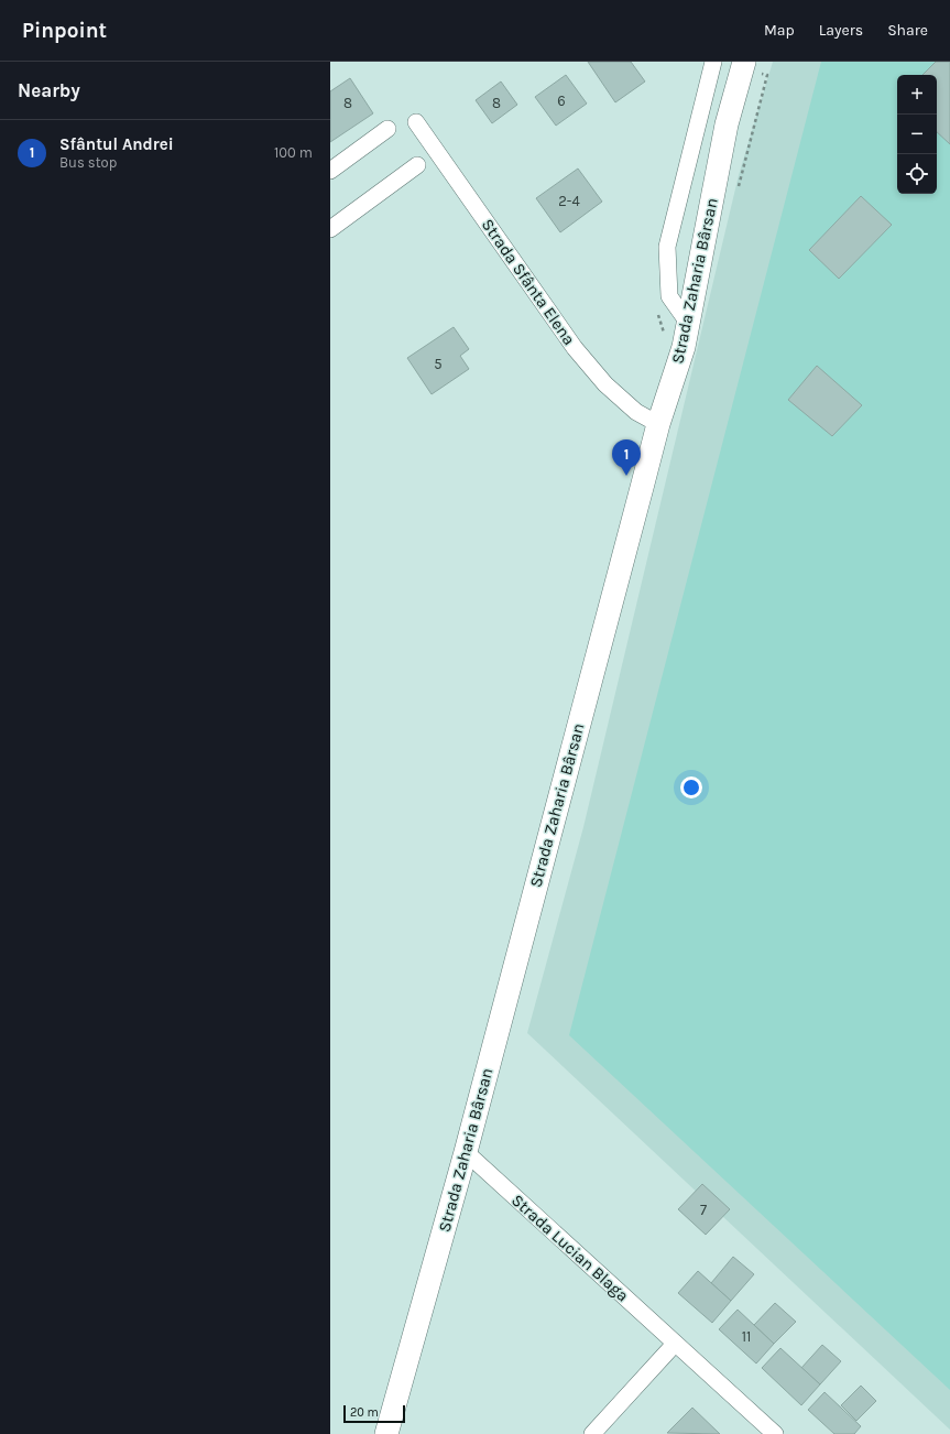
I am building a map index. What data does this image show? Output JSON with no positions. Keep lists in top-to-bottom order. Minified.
{"streets":{"main road":["Strada Zaharia Bârsan"],"street":["Strada Sfânta Elena","Strada Lucian Blaga"]},"crossings":[["Strada Zaharia Bârsan","Strada Sfânta Elena"],["Strada Zaharia Bârsan","Strada Lucian Blaga"]],"house_numbers":["6","8","8","2-4","5","7","11"],"scale_bar":"20 m","page":{"header":"Pinpoint","nav":["Map","Layers","Share"],"heading":"Nearby","map_buttons":["+","−"],"list":[{"mark":"1","name":"Sfântul Andrei","note":"Bus stop","value":"100 m"}],"pins":"1","scale":"20 m"}}
